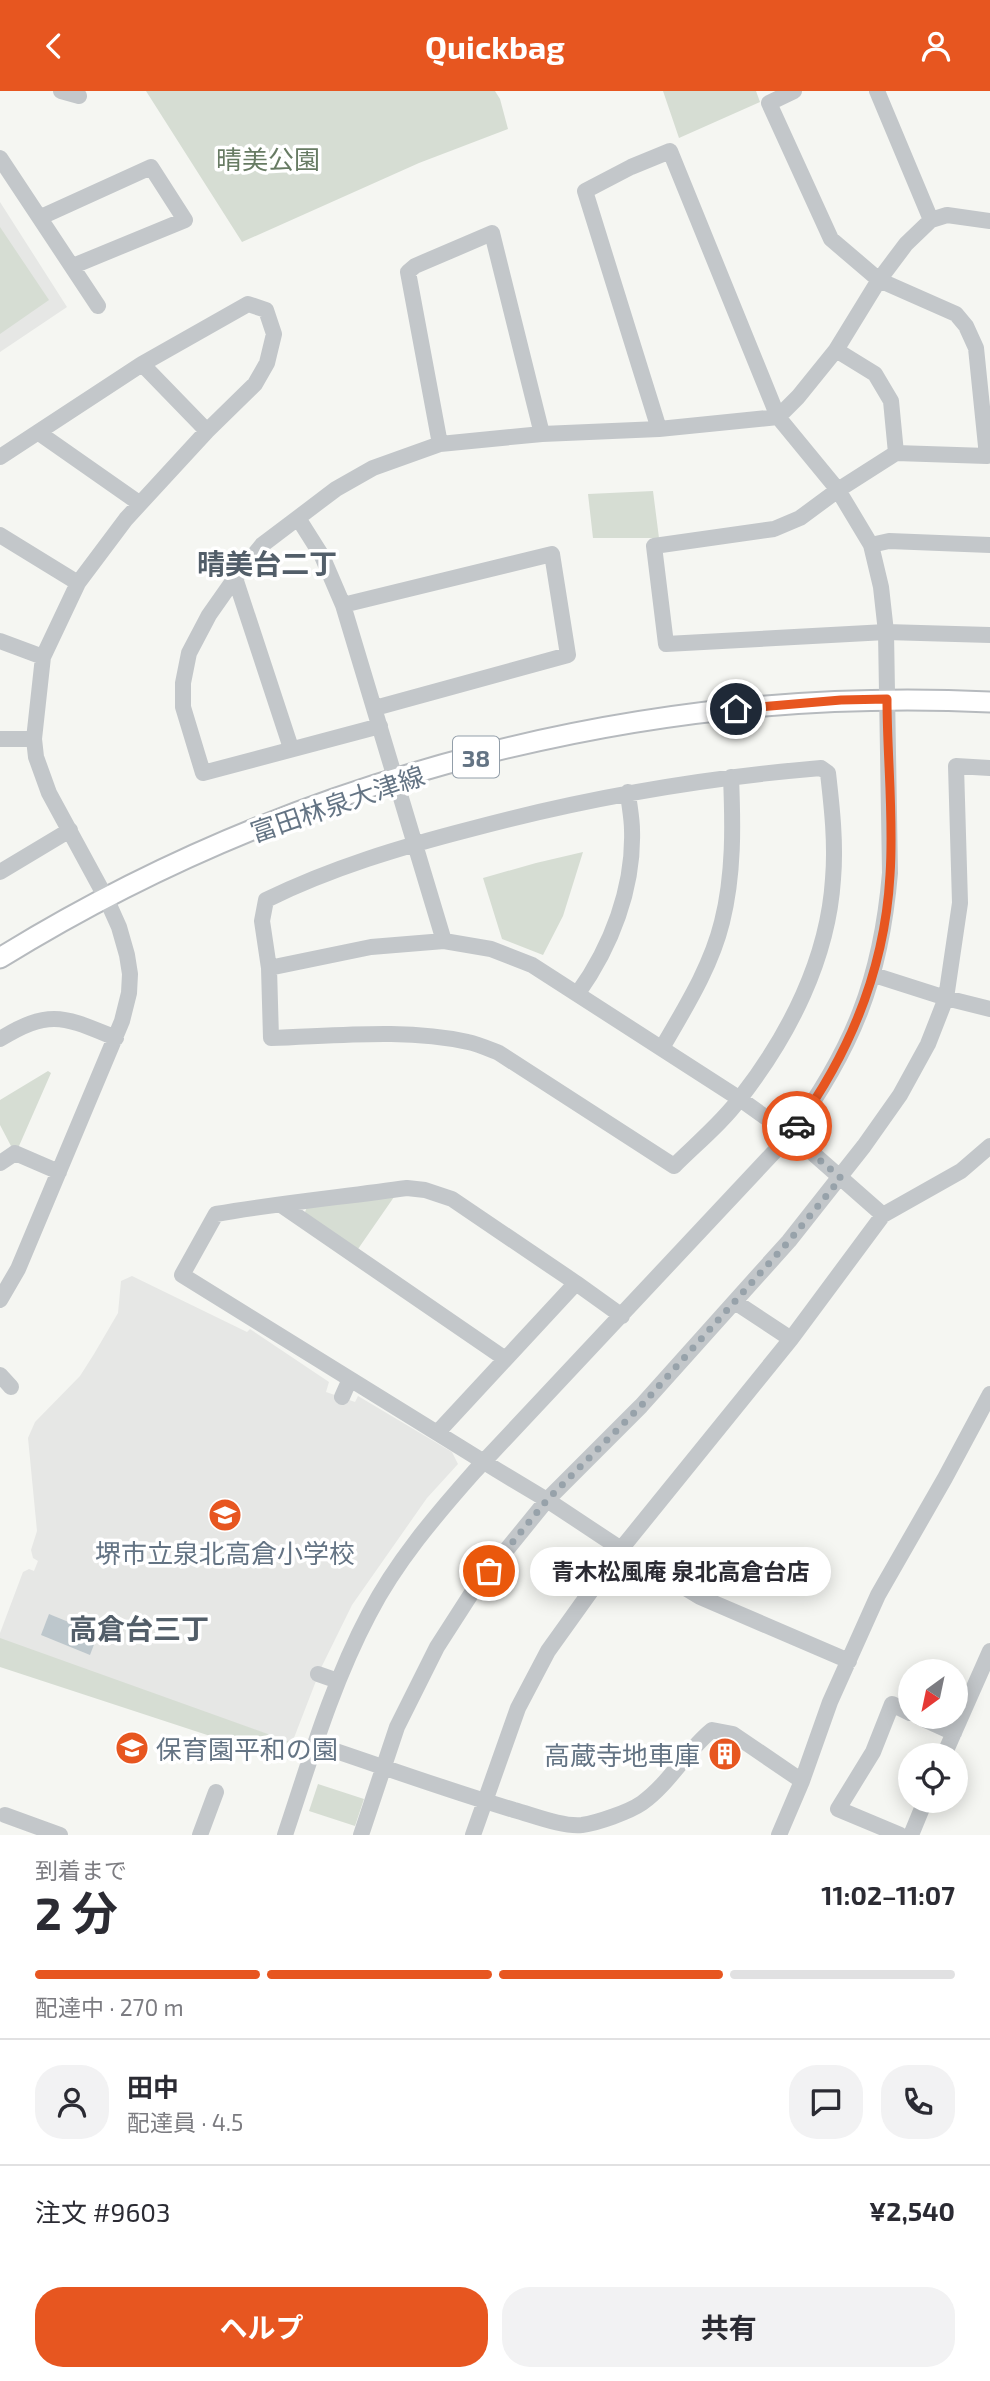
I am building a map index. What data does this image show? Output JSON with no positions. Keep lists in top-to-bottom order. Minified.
{"streets":{"main road":["38","富田林泉大津線"]},"districts":["晴美台二丁","高倉台三丁"],"parks":["晴美公園"],"places":{"school or university":["堺市立泉北高倉小学校","保育園平和の園"],"other":["青木松風庵 泉北高倉台店"],"building":["高蔵寺地車庫"]},"north":"bottom left","page":{"header":"Quickbag","bubble":"青木松風庵 泉北高倉台店","heading":["2 分","到着まで","11:02–11:07"],"panel":["田中","配達員 · 4.5","注文 #9603","¥2,540"],"bar":"配達中 · 270 m","buttons":["ヘルプ","共有"]}}
